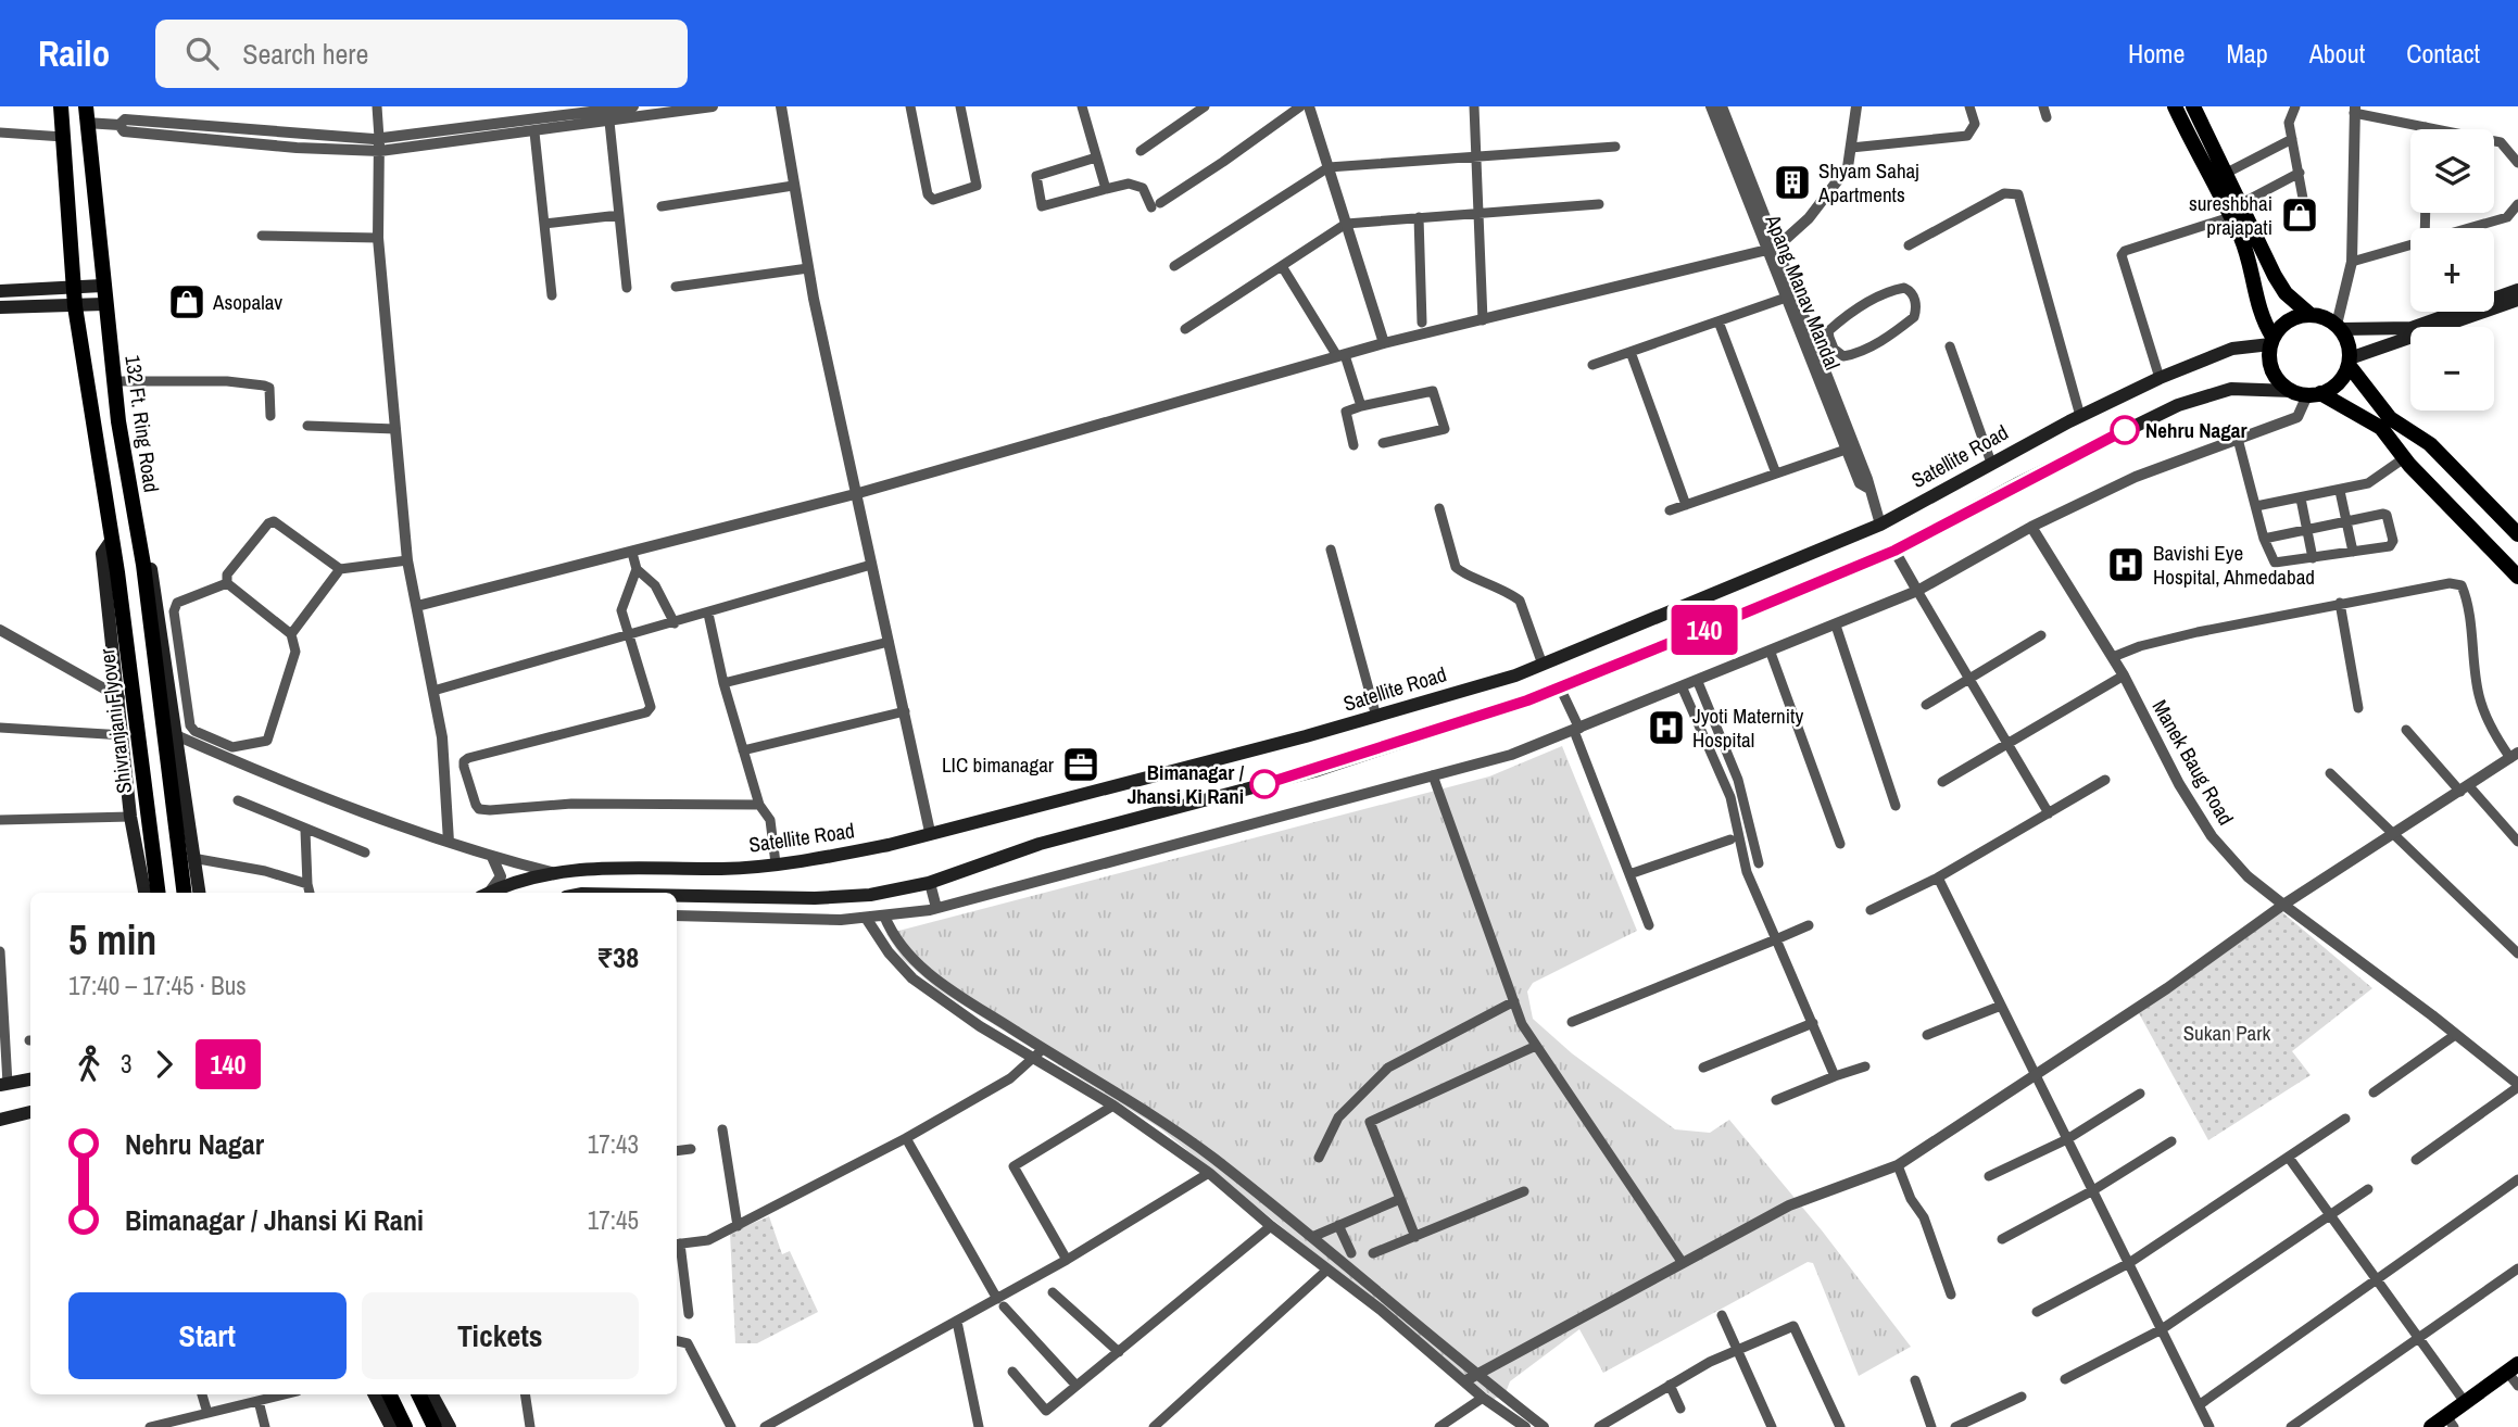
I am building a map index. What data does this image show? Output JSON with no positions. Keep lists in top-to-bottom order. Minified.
{"streets":{"main road":["132 Ft. Ring Road","Satellite Road","Shivranjani Flyover"],"street":["Apang Manav Mandal","Manek Baug Road"]},"parks":["Sukan Park"],"places":{"building":["Shyam Sahaj Apartments"],"shop":["sureshbhai prajapati","Asopalav"],"other":["Nehru Nagar","Bimanagar / Jhansi Ki Rani"],"hospital":["Bavishi Eye Hospital, Ahmedabad","Jyoti Maternity Hospital"],"office":["LIC bimanagar"]},"lines":["bus line 140"],"page":{"header":"Railo","search":"Search here","nav":["Home","Map","About","Contact"],"on_map":"140","map_buttons":["+","−"],"heading":["5 min","17:40 – 17:45 · Bus","₹38"],"legs":["3","140"],"list":[{"name":"Nehru Nagar","value":"17:43"},{"name":"Bimanagar / Jhansi Ki Rani","value":"17:45"}],"buttons":["Start","Tickets"]}}
